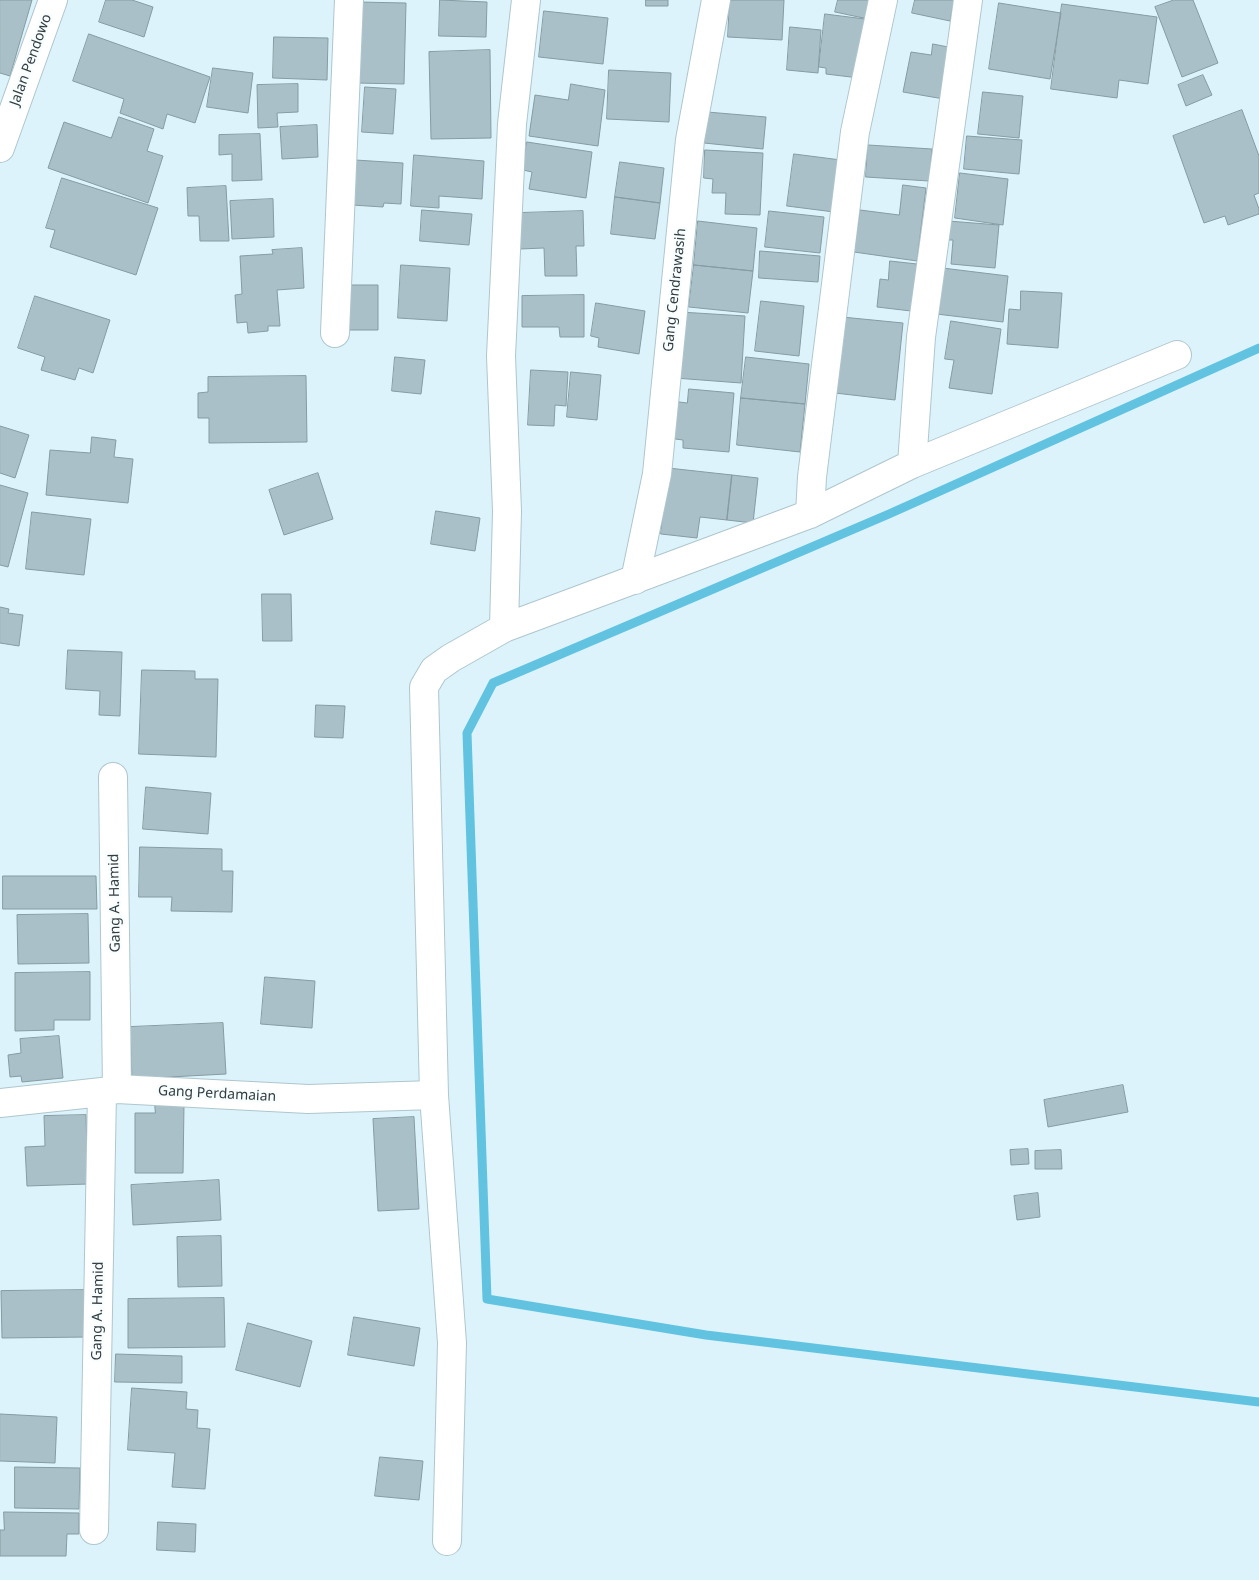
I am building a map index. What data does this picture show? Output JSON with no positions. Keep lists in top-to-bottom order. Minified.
{"streets":{"street":["Jalan Pendowo","Gang Cendrawasih","Gang A. Hamid","Gang Perdamaian"]},"crossings":[["Gang A. Hamid","Gang Perdamaian"]]}
